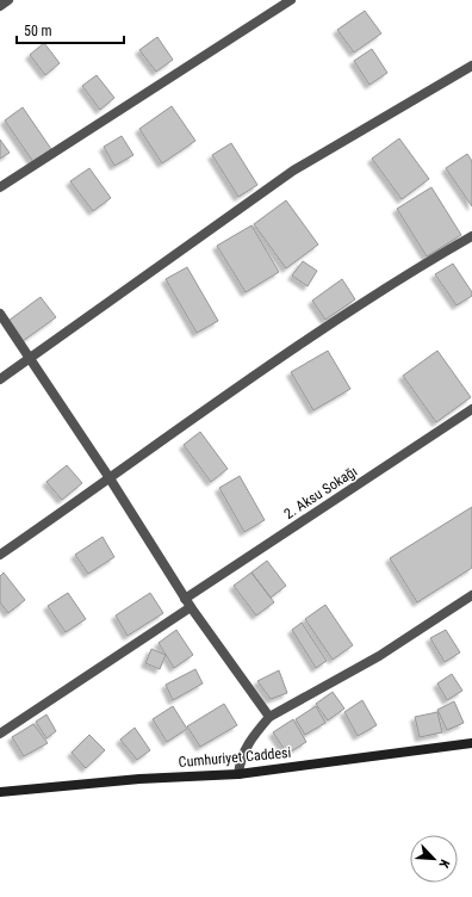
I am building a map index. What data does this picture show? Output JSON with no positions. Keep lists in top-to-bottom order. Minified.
{"streets":{"main road":["Cumhuriyet Caddesi"],"street":["2. Aksu Sokağı"]},"scale_bar":"50 m","north":"bottom right"}
